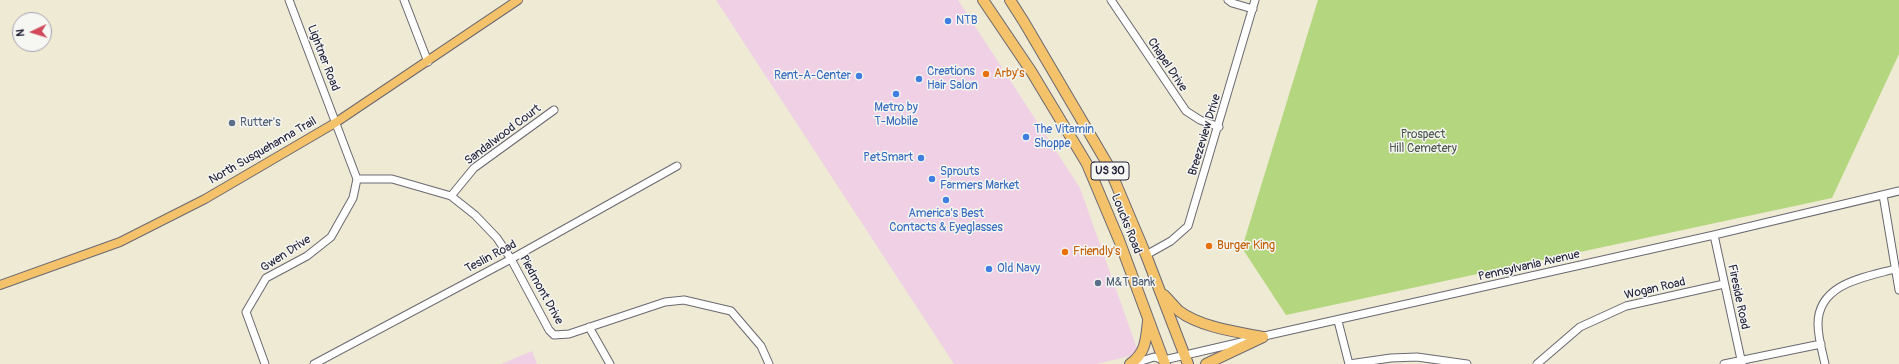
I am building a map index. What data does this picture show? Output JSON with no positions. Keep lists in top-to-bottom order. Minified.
{"streets":{"highway":["US 30","Loucks Road"],"main road":["North Susquehanna Trail"],"street":["Lightner Road","Chapel Drive","Sandalwood Court","Breezeview Drive","Gwen Drive","Teslin Road","Pennsylvania Avenue","Wogan Road","Piedmont Drive","Fireside Road"]},"crossings":[["Lightner Road","North Susquehanna Trail"],["Chapel Drive","Breezeview Drive"],["Sandalwood Court","Piedmont Drive"],["Breezeview Drive","Loucks Road"],["Loucks Road","Pennsylvania Avenue"],["Gwen Drive","Piedmont Drive"],["Teslin Road","Piedmont Drive"],["Pennsylvania Avenue","Fireside Road"],["Wogan Road","Fireside Road"]],"parks":["Prospect Hill Cemetery"],"places":["NTB","Arby's","Rent-A-Center","Creations Hair Salon","Metro by T-Mobile","Rutter's","The Vitamin Shoppe","PetSmart","Sprouts Farmers Market","America's Best Contacts & Eyeglasses","Burger King","Friendly's","Old Navy","M&T Bank"],"north":"left"}
